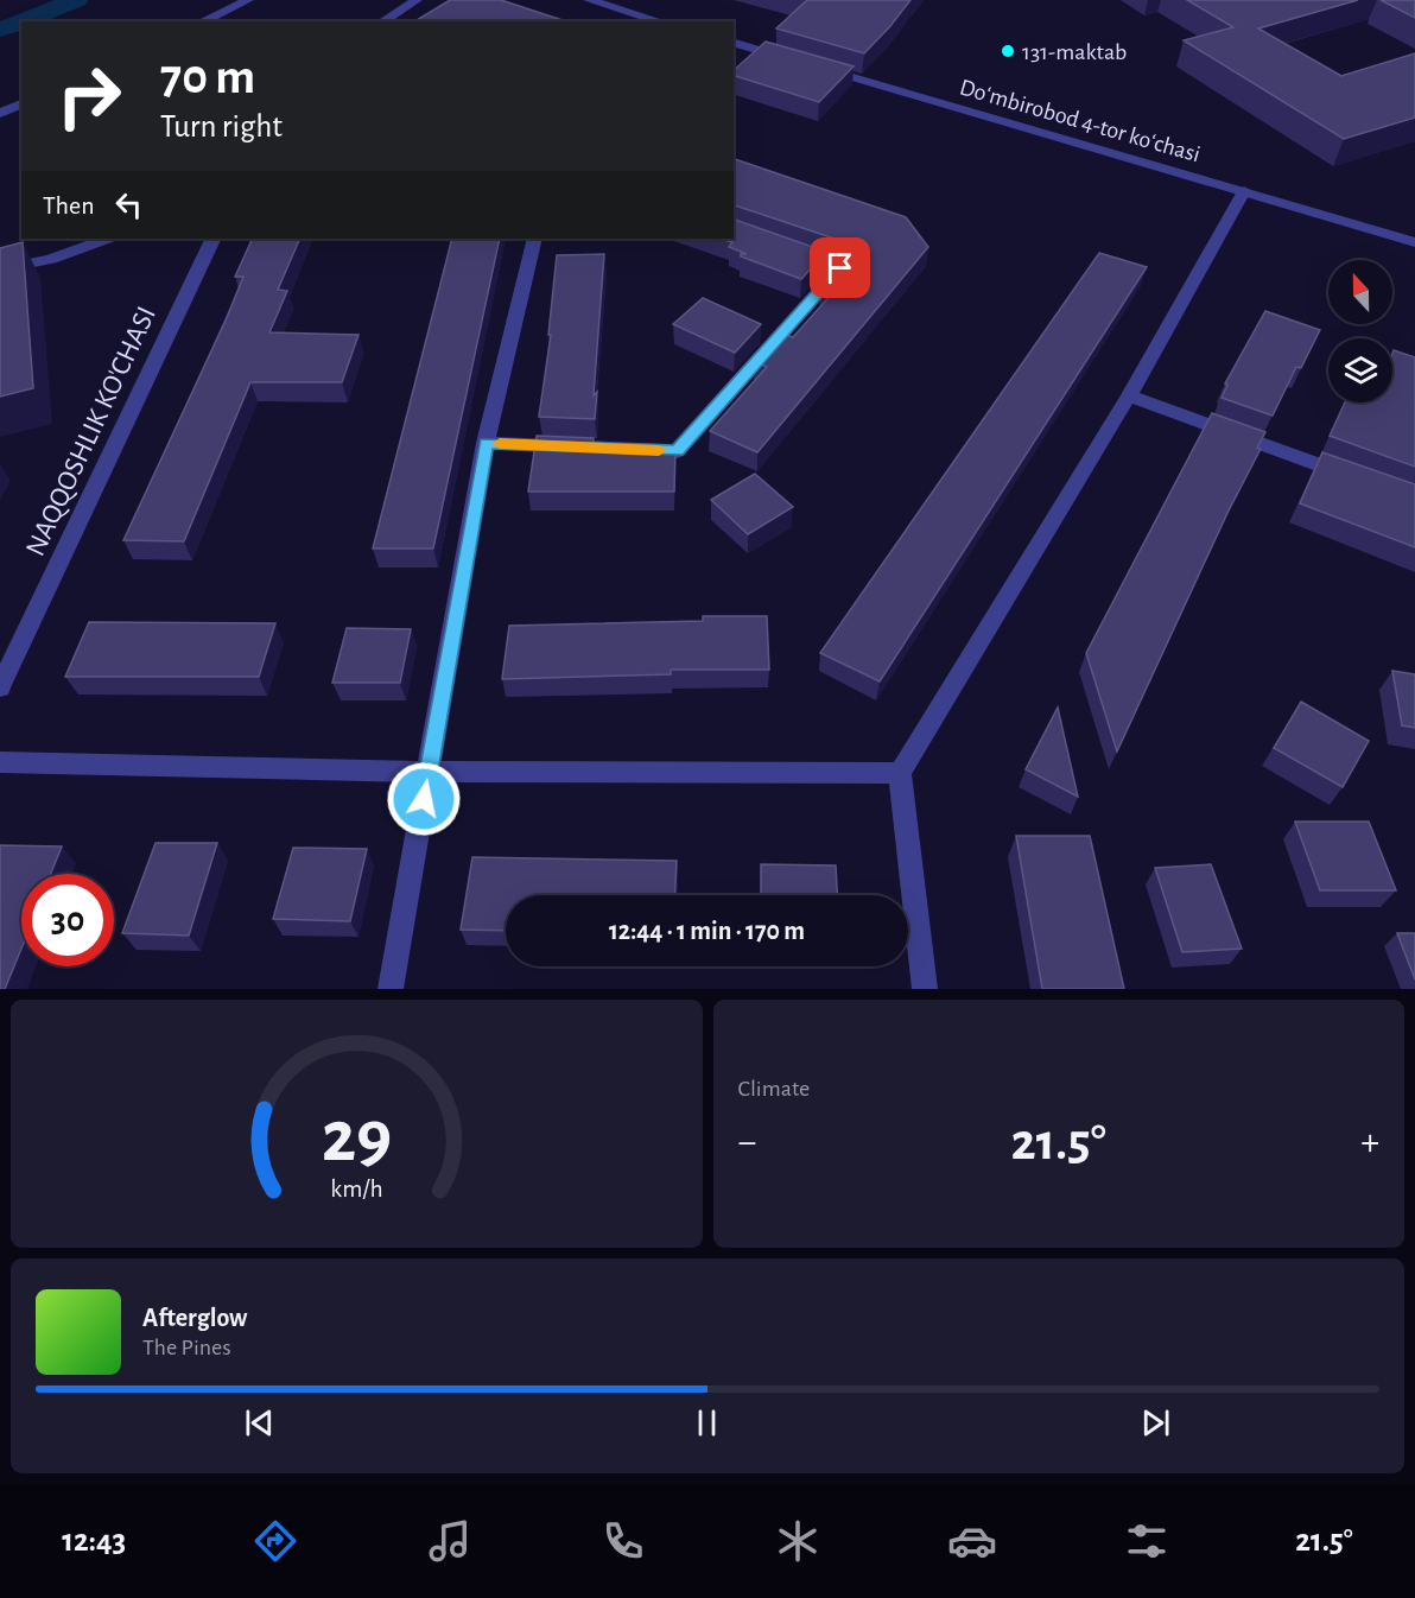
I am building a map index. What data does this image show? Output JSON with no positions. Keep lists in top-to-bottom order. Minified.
{"streets":{"street":["Doʻmbirobod 4-tor koʻchasi","NAQQOSHLIK KO'CHASI"]},"places":["131-maktab"],"north":"top","page":{"turn":["70 m","Turn right"],"then":"Then","limit":"30","trip":"12:44 · 1 min · 170 m","tile":"Climate","heat":["−","21.5°","+"],"song":["Afterglow","The Pines"],"tabs":["12:43","21.5°"],"gauge":["29","km/h"]}}
